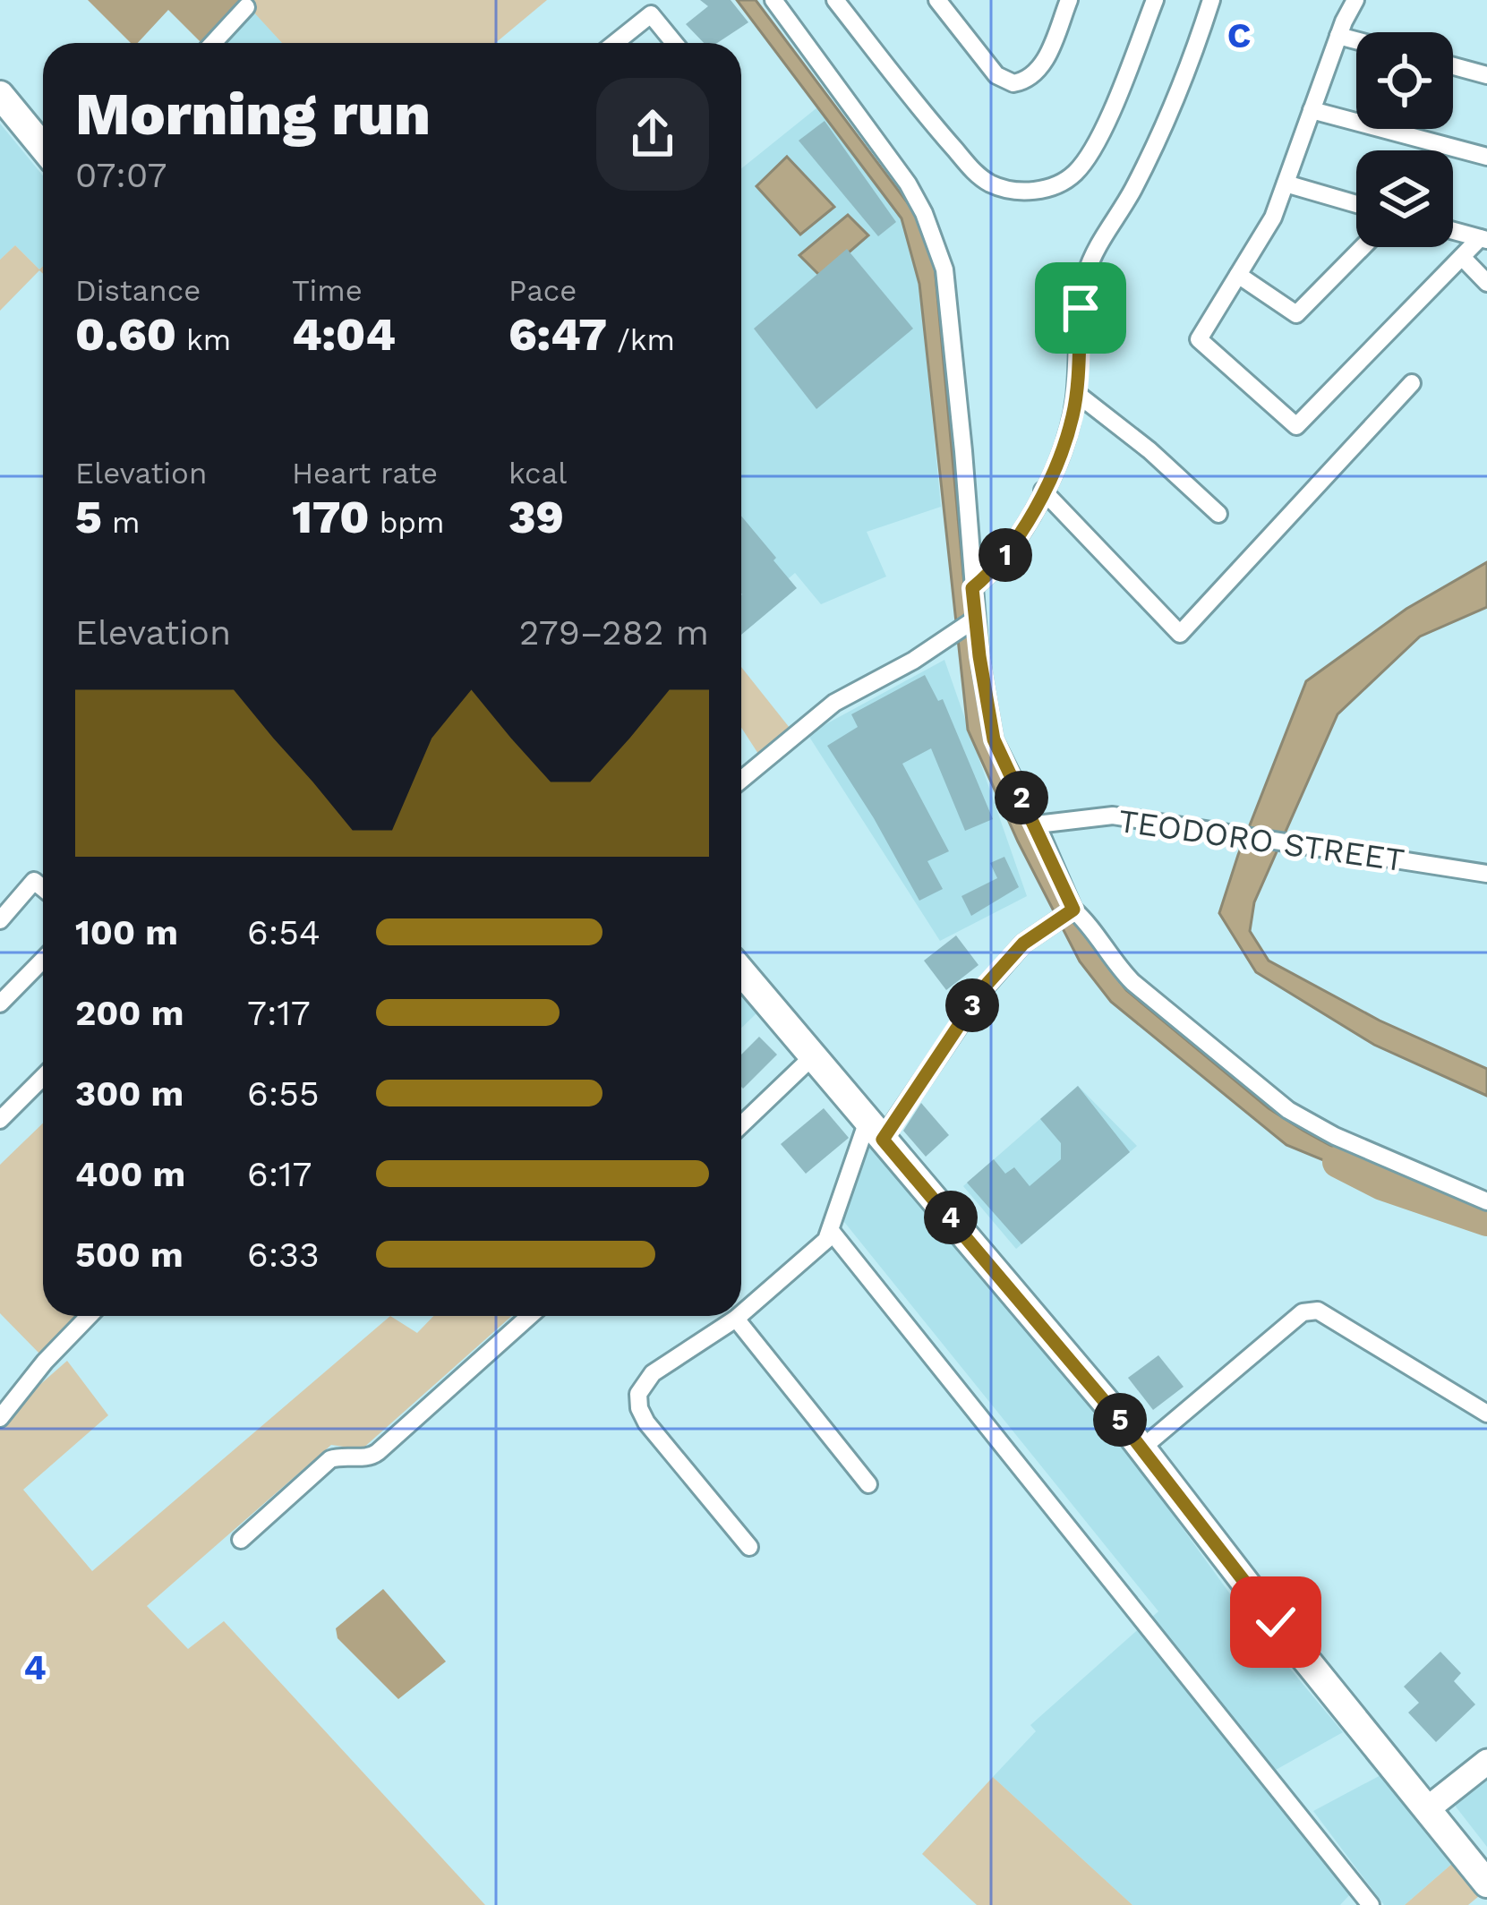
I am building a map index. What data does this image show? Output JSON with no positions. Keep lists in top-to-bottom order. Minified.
{"streets":{"street":["TEODORO STREET"]},"page":{"heading":["Morning run","07:07"],"stats":[["Distance","0.60 km"],["Time","4:04"],["Pace","6:47 /km"],["Elevation","5 m"],["Heart rate","170 bpm"],["kcal","39"]],"pins":["1","2","3","4","5"],"chart":["Elevation","279–282 m"],"list":[{"name":"100 m","note":"6:54"},{"name":"200 m","note":"7:17"},{"name":"300 m","note":"6:55"},{"name":"400 m","note":"6:17"},{"name":"500 m","note":"6:33"}]},"grid":{"columns":["C"],"rows":["4"]}}
